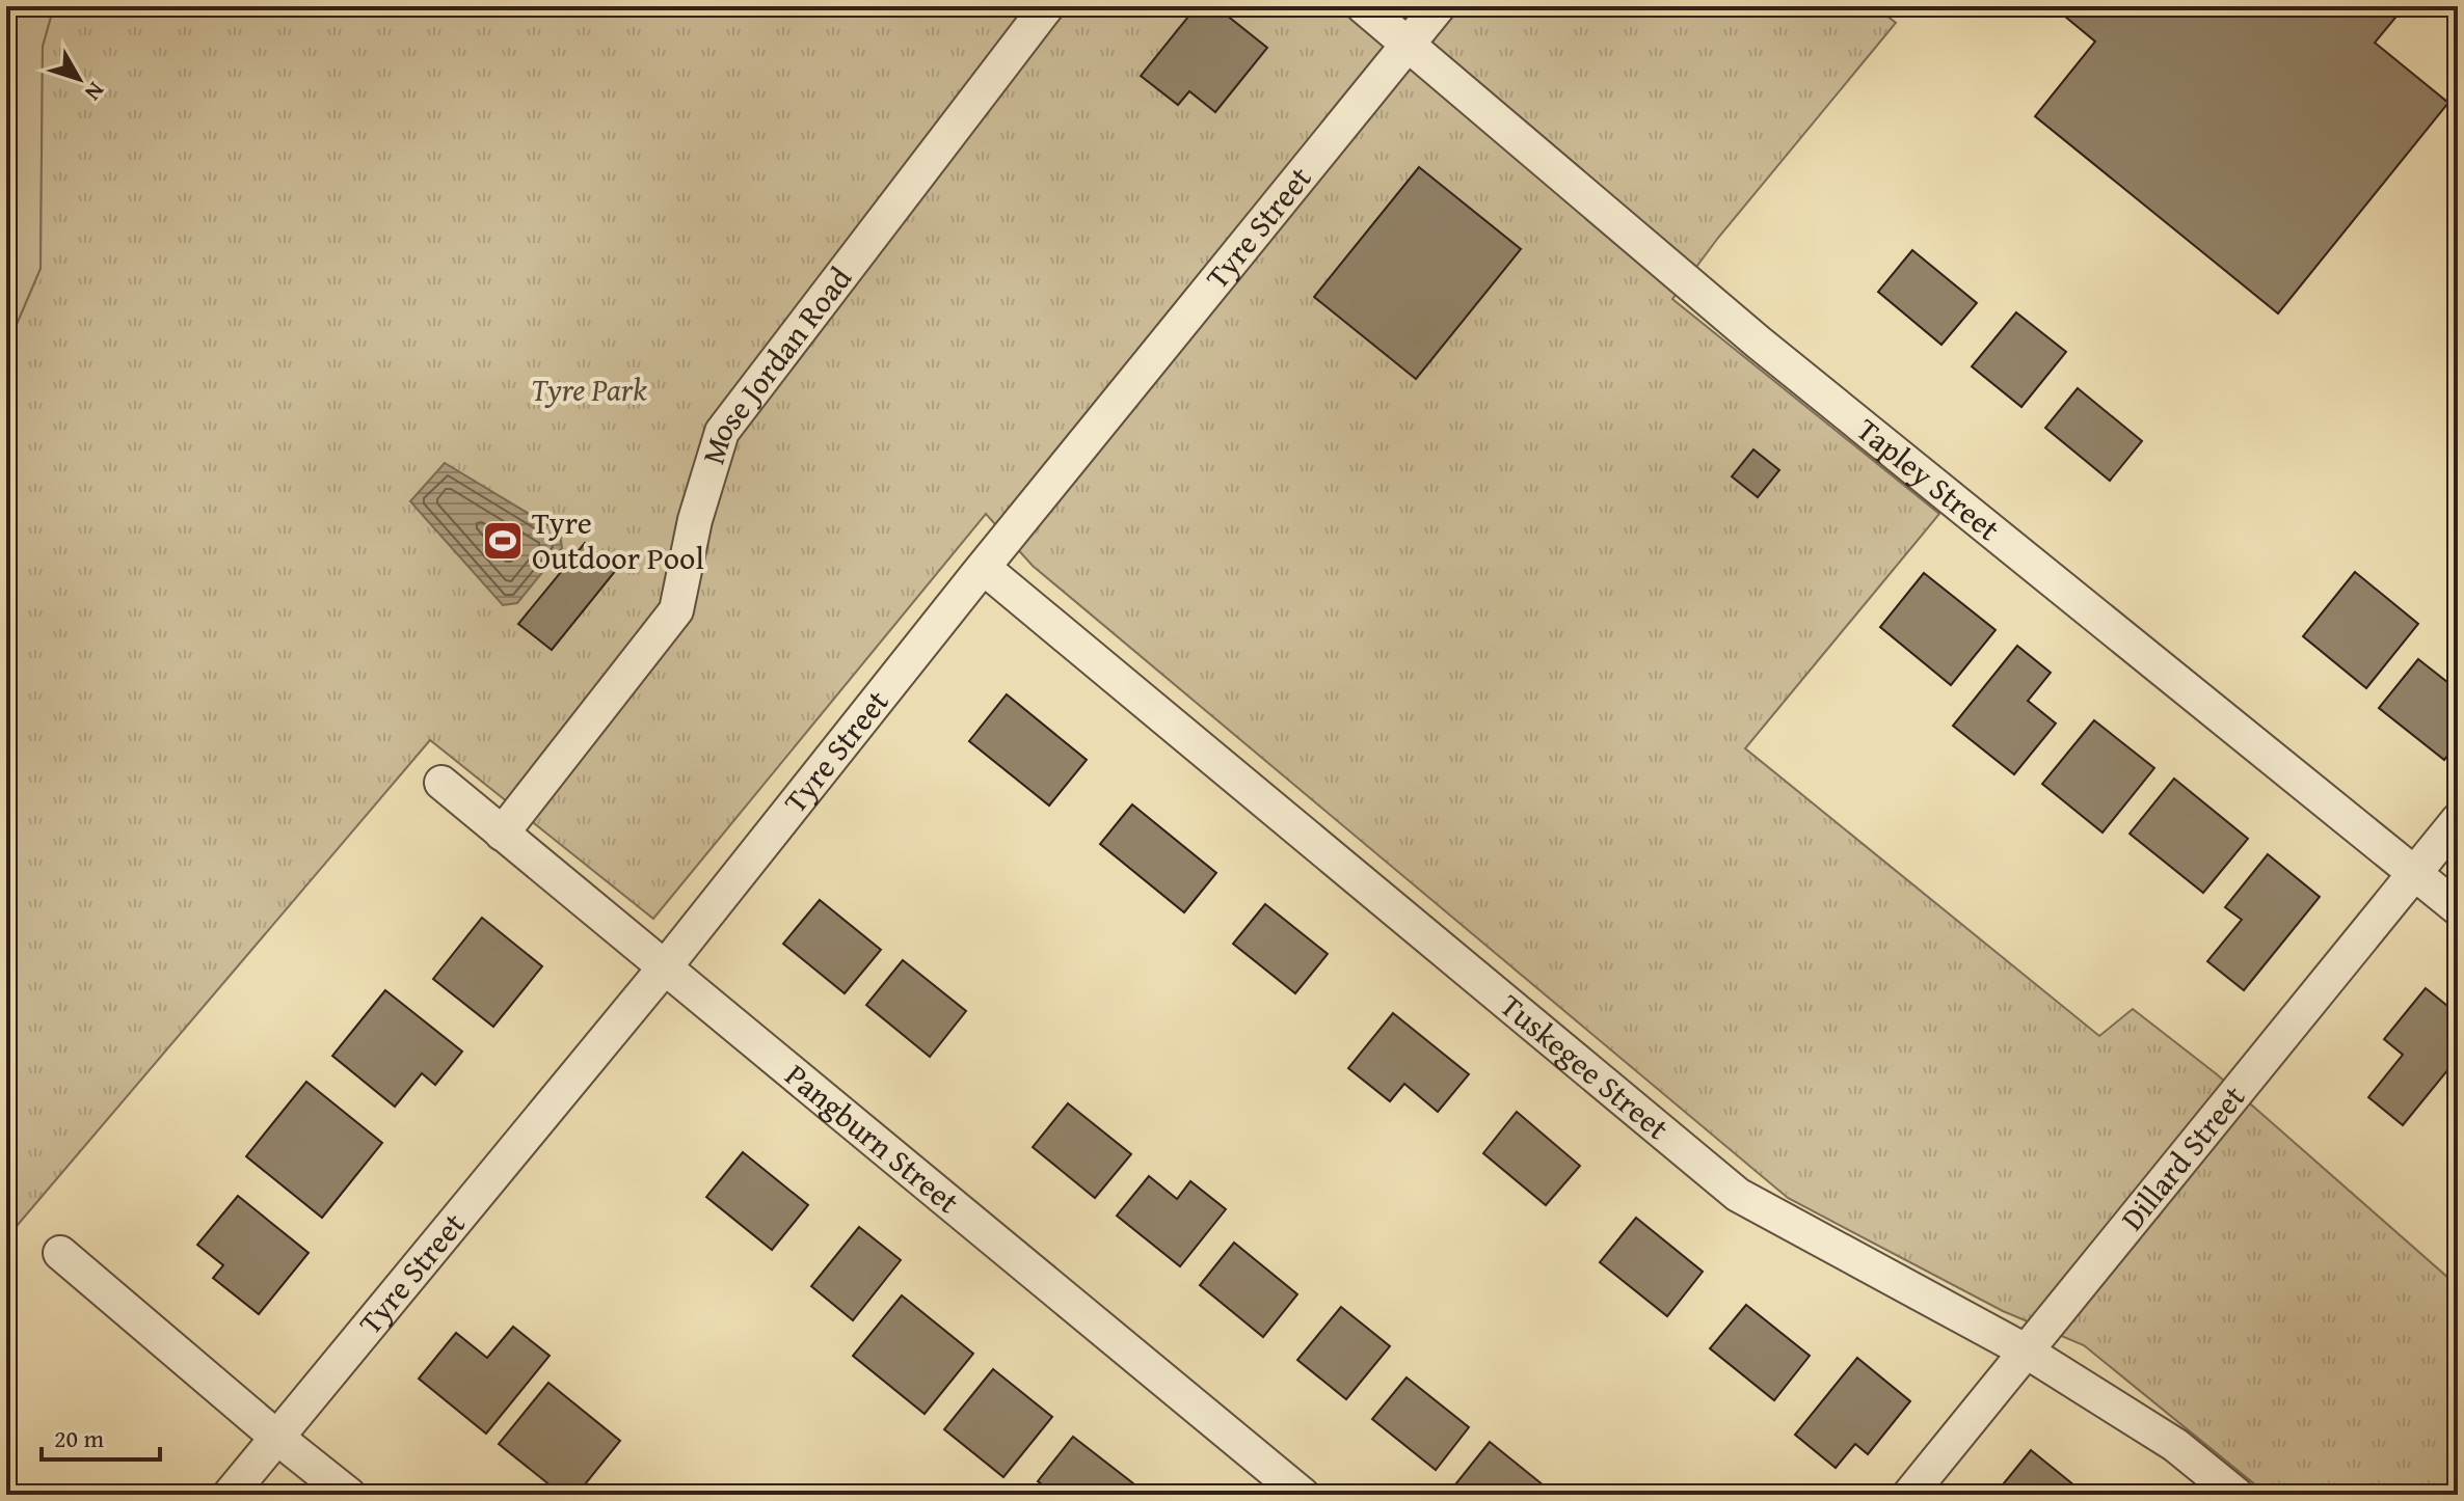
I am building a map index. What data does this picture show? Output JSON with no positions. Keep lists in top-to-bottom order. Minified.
{"streets":{"street":["Tyre Street","Mose Jordan Road","Tapley Street","Tuskegee Street","Pangburn Street","Dillard Street"]},"crossings":[["Tyre Street","Tapley Street"],["Tyre Street","Tuskegee Street"],["Tyre Street","Pangburn Street"],["Mose Jordan Road","Pangburn Street"],["Tapley Street","Dillard Street"],["Tuskegee Street","Dillard Street"]],"parks":["Tyre Park"],"places":{"sports":["Tyre Outdoor Pool"]},"scale_bar":"20 m","north":"bottom right"}
